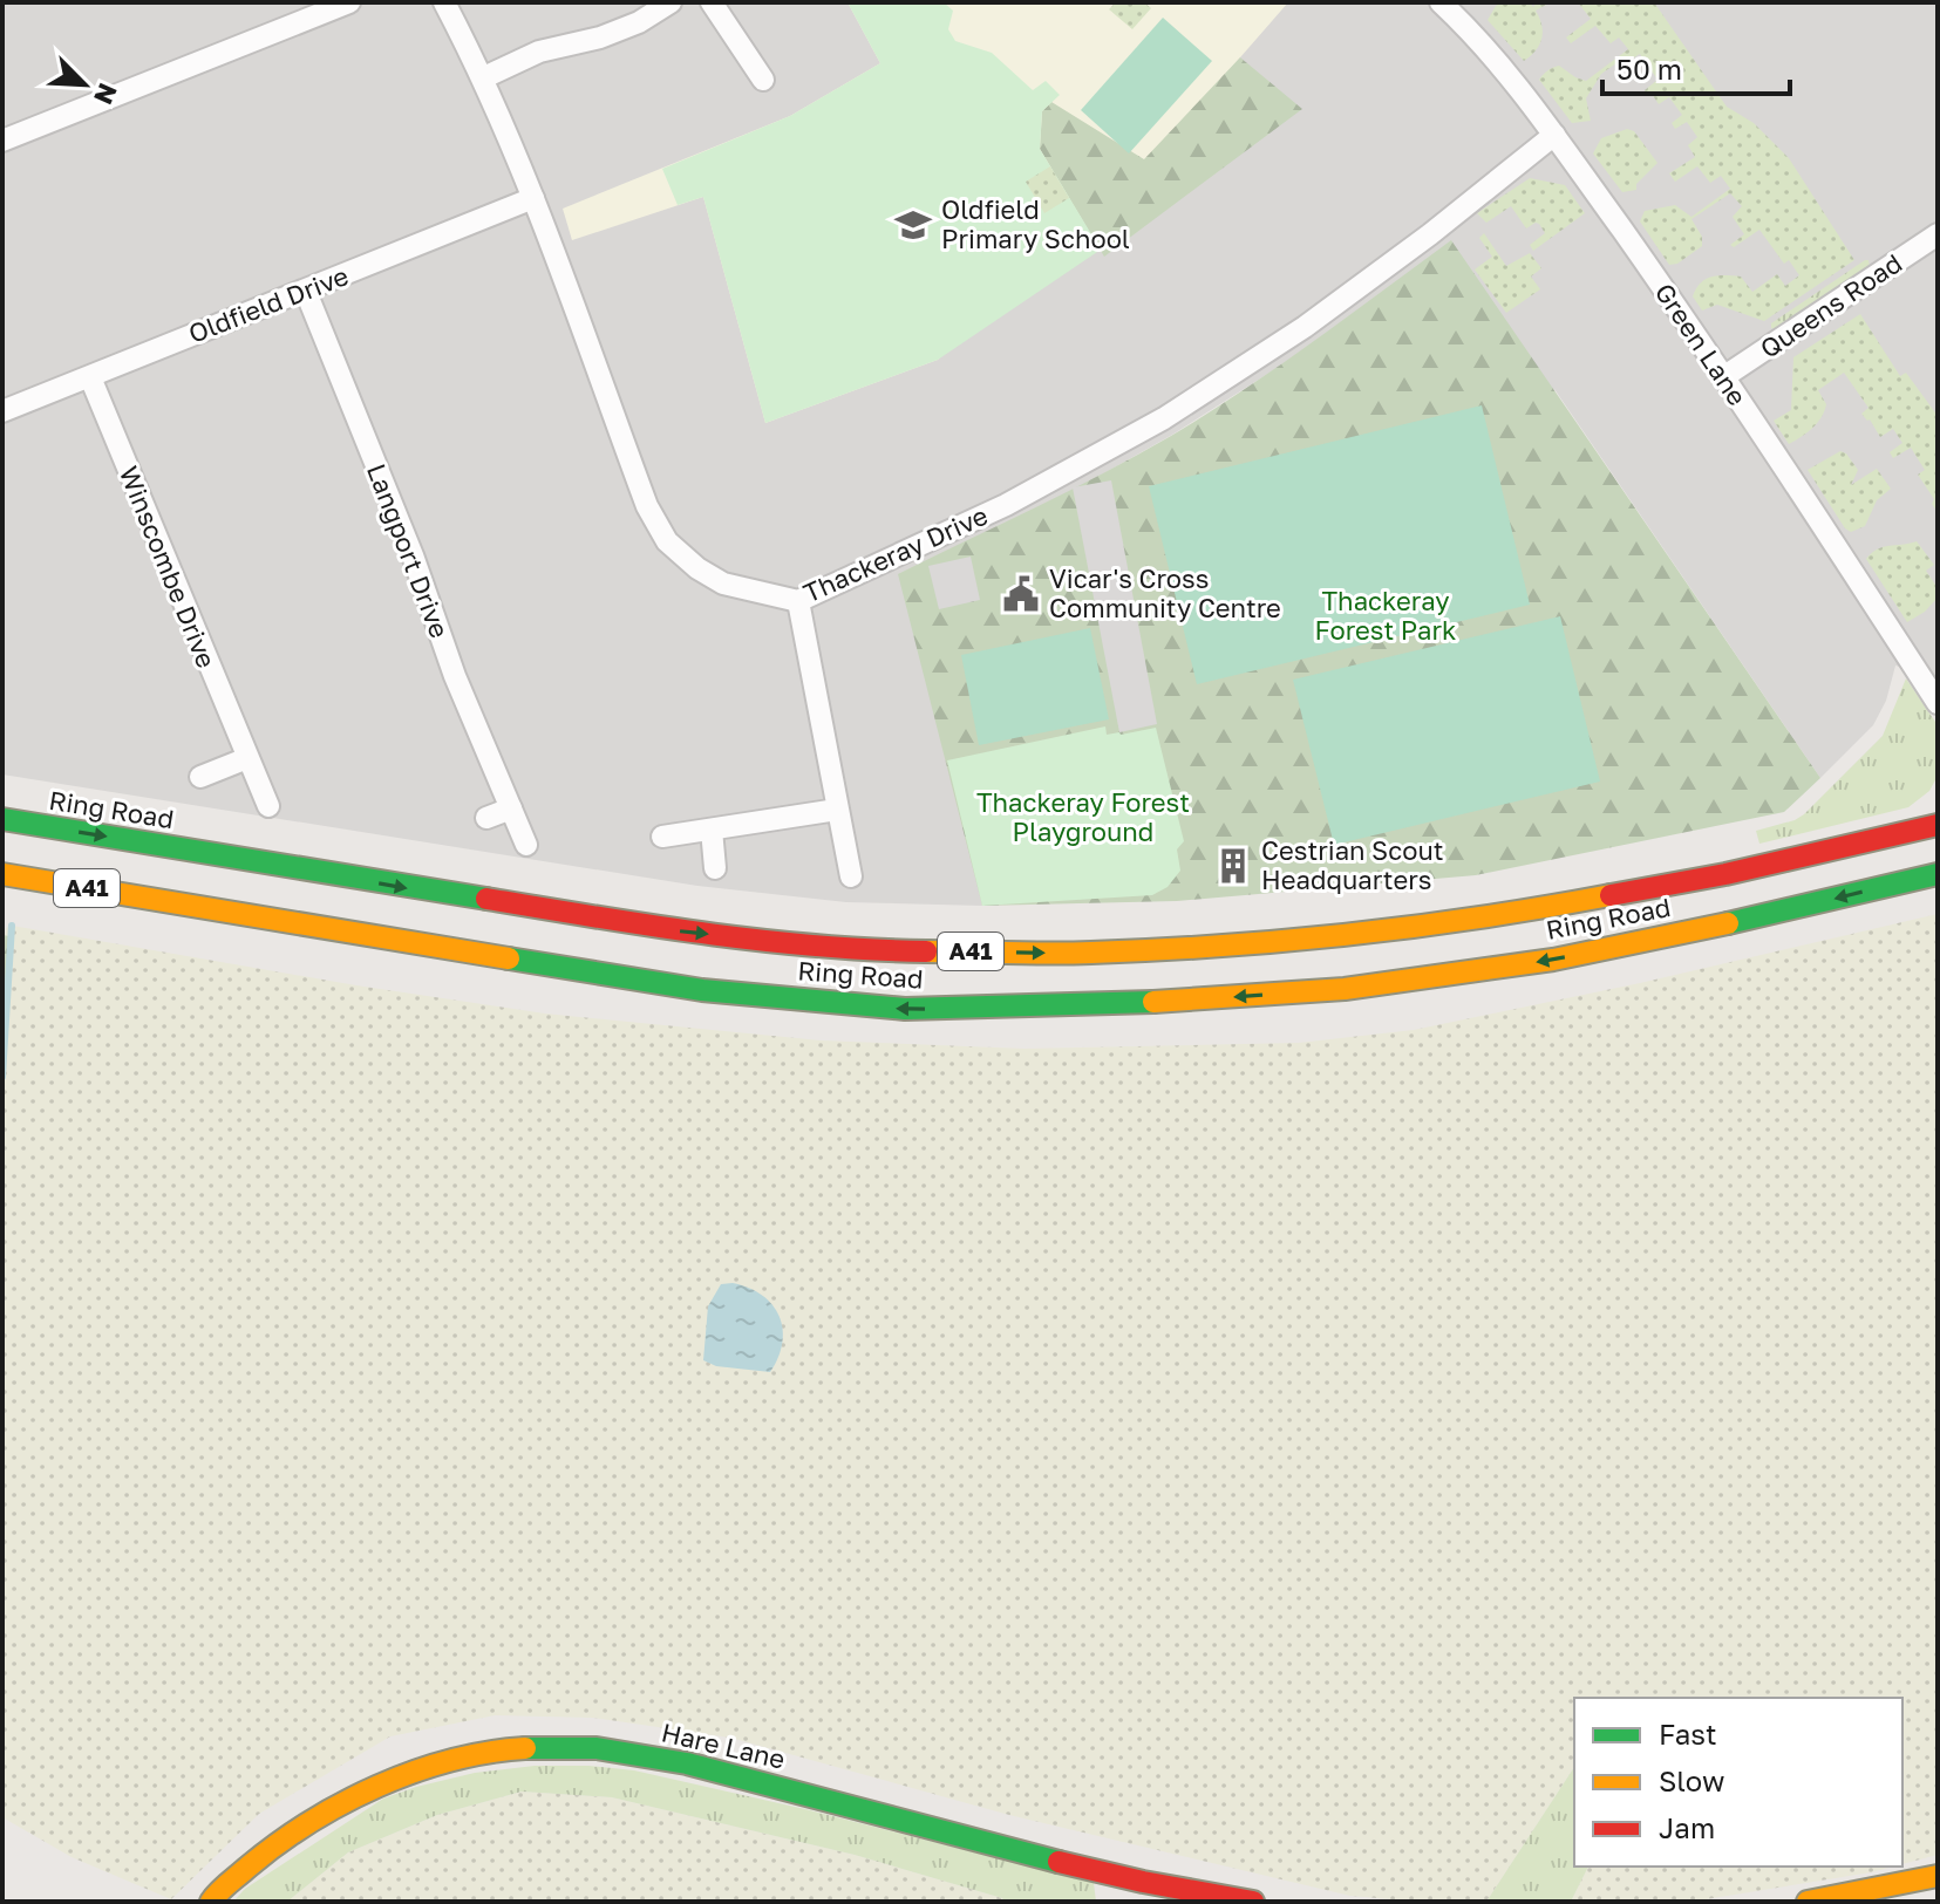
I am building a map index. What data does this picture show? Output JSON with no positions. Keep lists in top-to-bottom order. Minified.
{"streets":{"main road":["Ring Road","A41","Hare Lane"],"street":["Oldfield Drive","Queens Road","Green Lane","Langport Drive","Thackeray Drive","Winscombe Drive"]},"crossings":[["Oldfield Drive","Langport Drive"],["Oldfield Drive","Thackeray Drive"],["Oldfield Drive","Winscombe Drive"],["Queens Road","Green Lane"],["Green Lane","Thackeray Drive"]],"parks":["Thackeray Forest Park","Thackeray Forest Playground"],"places":{"school or university":["Oldfield Primary School"],"public building":["Vicar's Cross Community Centre"],"building":["Cestrian Scout Headquarters"]},"legend":["Fast","Slow","Jam"],"scale_bar":"50 m","north":"bottom right"}
